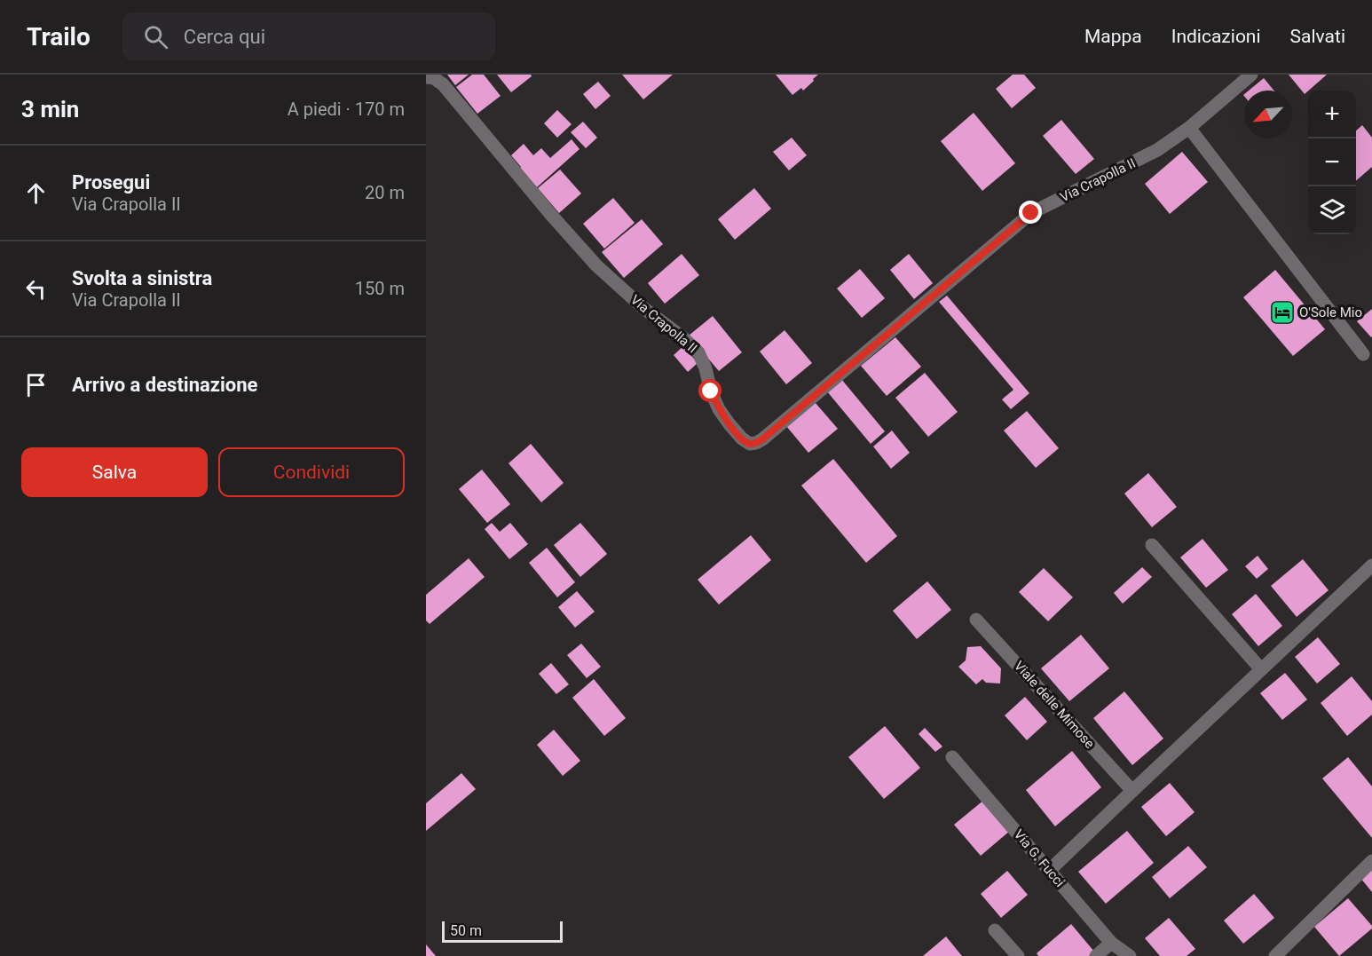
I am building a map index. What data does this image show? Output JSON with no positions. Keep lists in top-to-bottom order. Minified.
{"streets":{"street":["Via Crapolla II","Viale delle Mimose","Via G. Fucci"]},"places":{"hotel":["O'Sole Mio"]},"scale_bar":"50 m","north":"bottom left","page":{"header":"Trailo","search":"Cerca qui","nav":["Mappa","Indicazioni","Salvati"],"heading":["3 min","A piedi · 170 m"],"map_buttons":["+","−"],"list":[["Prosegui","Via Crapolla II","20 m"],["Svolta a sinistra","Via Crapolla II","150 m"],"Arrivo a destinazione"],"buttons":["Salva","Condividi"],"scale":"50 m"}}
